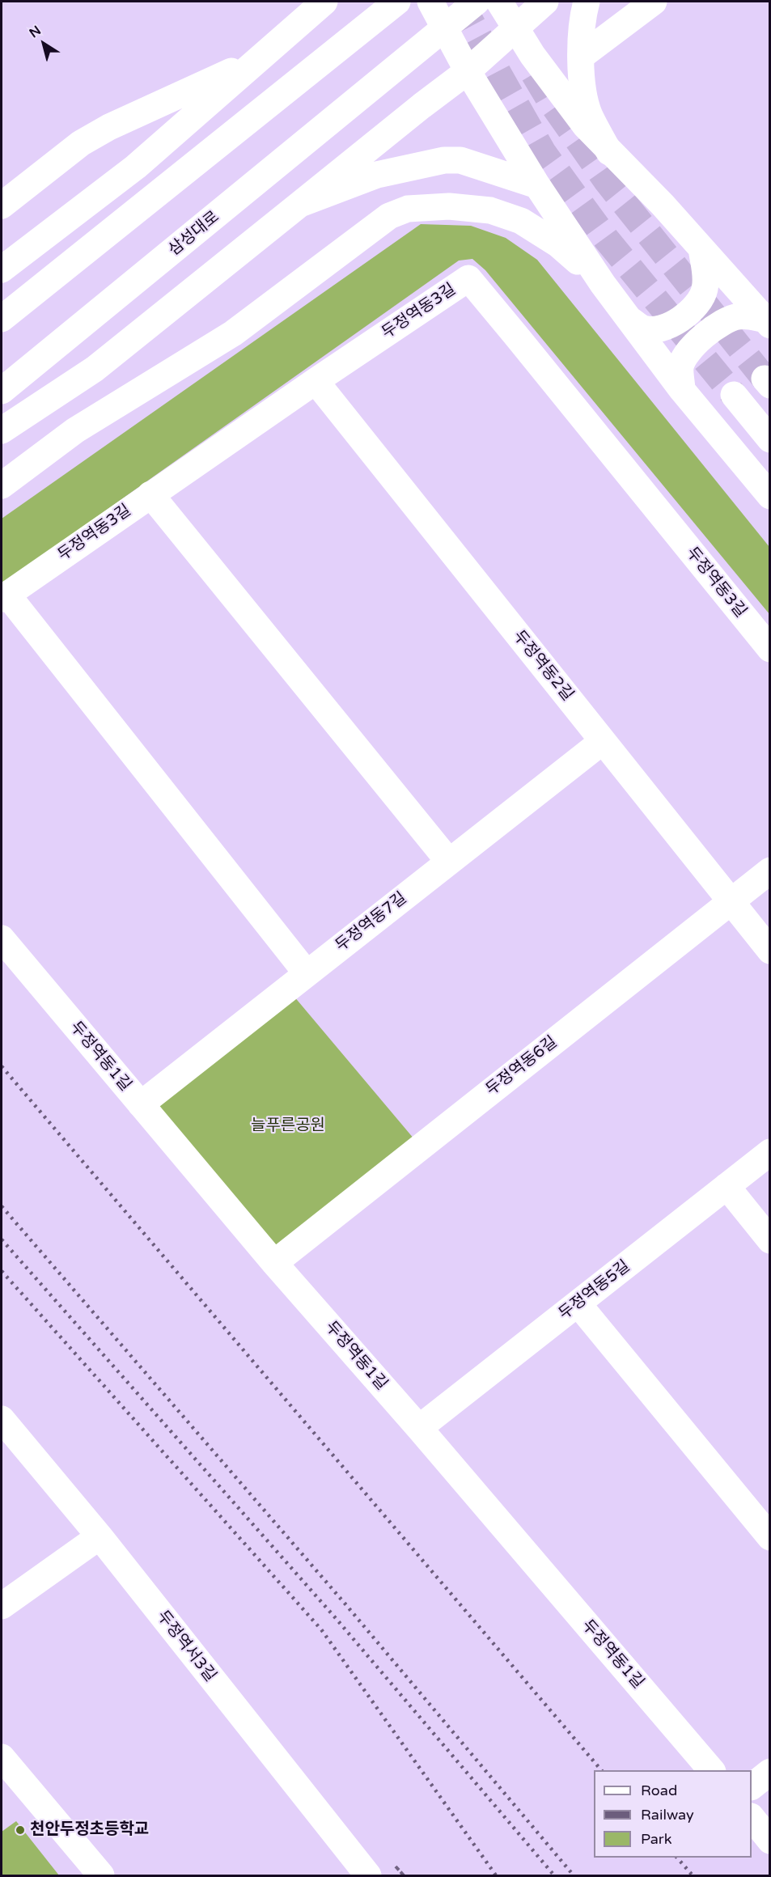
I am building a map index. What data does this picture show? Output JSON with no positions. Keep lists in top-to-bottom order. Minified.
{"streets":{"main road":["삼성대로","두정역동3길","두정역동2길","두정역동7길","두정역동1길","두정역동6길","두정역동5길","두정역서3길"]},"crossings":[["두정역동3길","두정역동2길"],["두정역동2길","두정역동7길"],["두정역동2길","두정역동6길"],["두정역동7길","두정역동1길"],["두정역동1길","두정역동6길"],["두정역동1길","두정역동5길"]],"parks":["늘푸른공원"],"places":["천안두정초등학교"],"legend":["Road","Railway","Park"],"north":"top left"}
